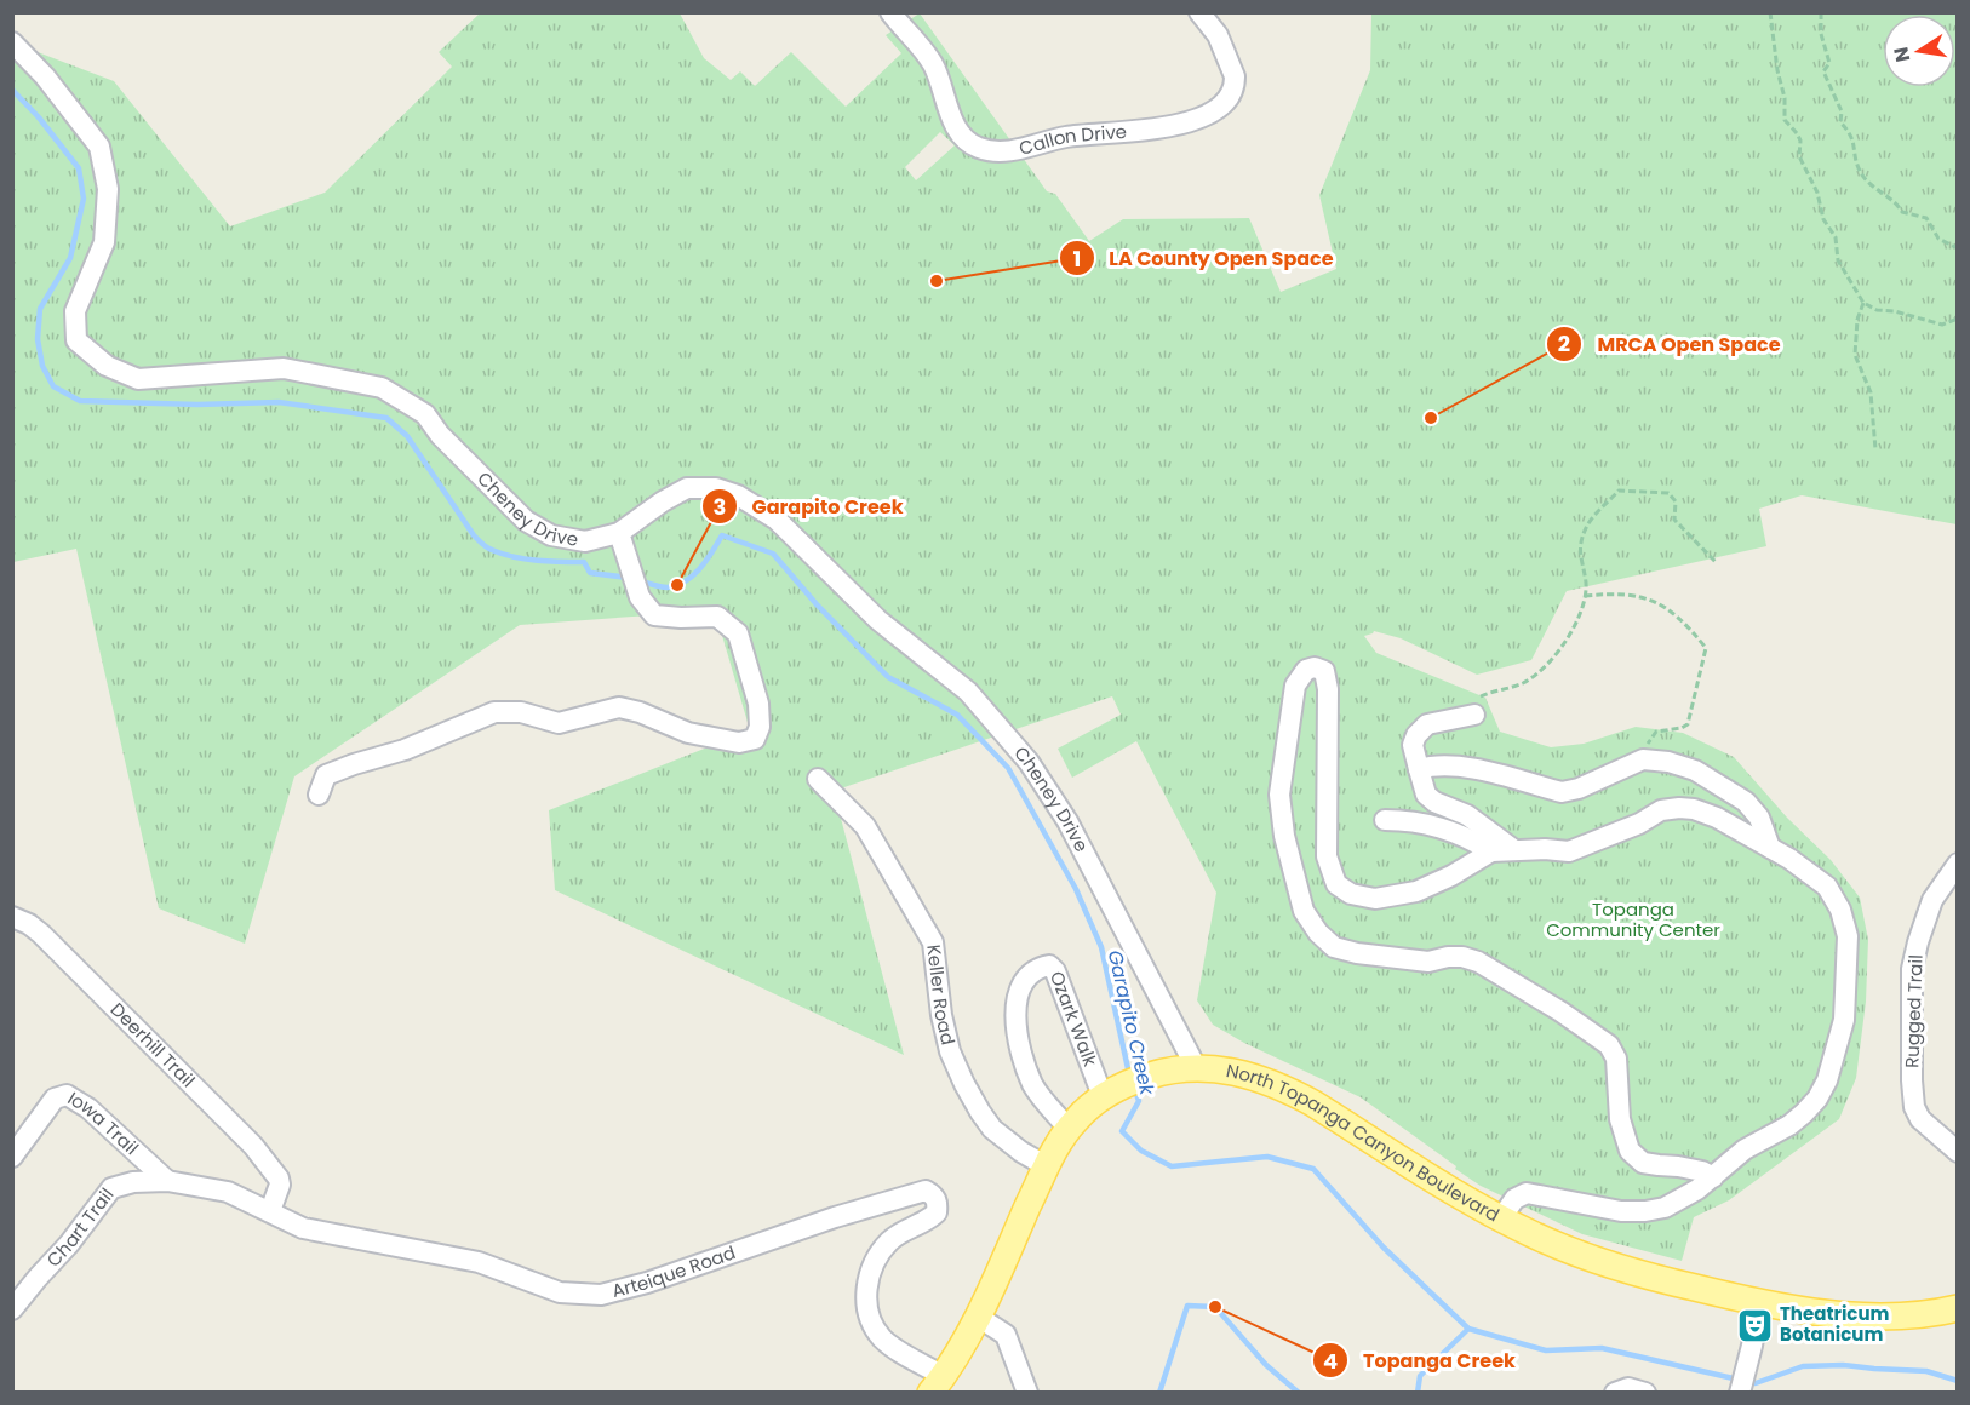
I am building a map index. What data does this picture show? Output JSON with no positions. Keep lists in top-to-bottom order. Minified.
{"streets":{"main road":["North Topanga Canyon Boulevard"],"street":["Callon Drive","Cheney Drive","Keller Road","Rugged Trail","Ozark Walk","Deerhill Trail","Iowa Trail","Chart Trail","Arteique Road"]},"crossings":[["Cheney Drive","North Topanga Canyon Boulevard"],["Keller Road","North Topanga Canyon Boulevard"],["Ozark Walk","North Topanga Canyon Boulevard"],["Deerhill Trail","Arteique Road"],["Iowa Trail","Chart Trail"],["Iowa Trail","Arteique Road"],["North Topanga Canyon Boulevard","Arteique Road"],["Chart Trail","Arteique Road"]],"water":["Garapito Creek"],"parks":["Topanga Community Center"],"places":{"other":["LA County Open Space","MRCA Open Space","Garapito Creek","Topanga Creek"],"theatre":["Theatricum Botanicum"]},"north":"left"}
